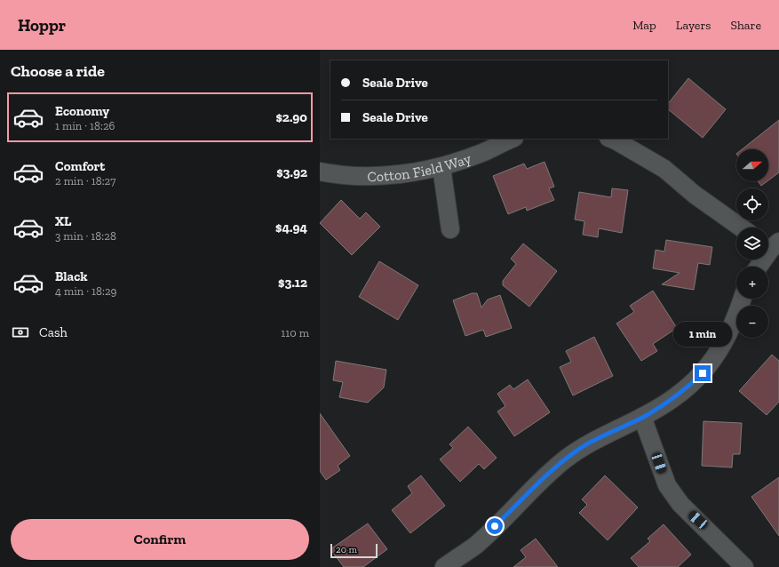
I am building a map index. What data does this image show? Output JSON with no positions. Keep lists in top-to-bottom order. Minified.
{"streets":{"street":["Cotton Field Way"]},"scale_bar":"20 m","north":"right","page":{"header":"Hoppr","nav":["Map","Layers","Share"],"heading":"Choose a ride","banner":["Seale Drive","Seale Drive"],"list":[{"name":"Economy","note":"1 min · 18:26","value":"$2.90"},{"name":"Comfort","note":"2 min · 18:27","value":"$3.92"},{"name":"XL","note":"3 min · 18:28","value":"$4.94"},{"name":"Black","note":"4 min · 18:29","value":"$3.12"}],"map_buttons":["+","−"],"pay":["Cash","110 m"],"bubble":"1 min","buttons":"Confirm","scale":"20 m"}}
